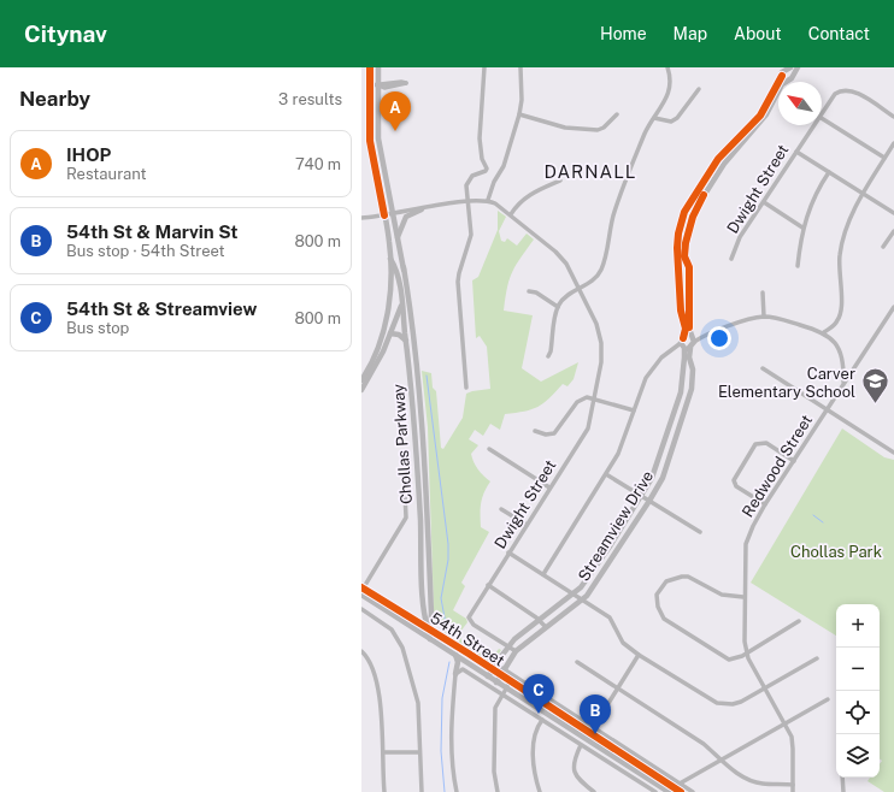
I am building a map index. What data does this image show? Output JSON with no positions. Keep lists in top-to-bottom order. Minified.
{"streets":{"main road":["Chollas Parkway","Streamview Drive","54th Street"],"street":["Dwight Street","Redwood Street"]},"crossings":[["Dwight Street","Streamview Drive"],["Chollas Parkway","54th Street"],["Streamview Drive","54th Street"]],"districts":["DARNALL"],"parks":["Chollas Park"],"places":{"school or university":["Carver Elementary School"]},"north":"top left","page":{"header":"Citynav","nav":["Home","Map","About","Contact"],"heading":["Nearby","3 results"],"pins":["A","C","B"],"list":[{"mark":"A","name":"IHOP","note":"Restaurant","value":"740 m"},{"mark":"B","name":"54th St & Marvin St","note":"Bus stop · 54th Street","value":"800 m"},{"mark":"C","name":"54th St & Streamview","note":"Bus stop","value":"800 m"}],"map_buttons":["+","−"]}}
